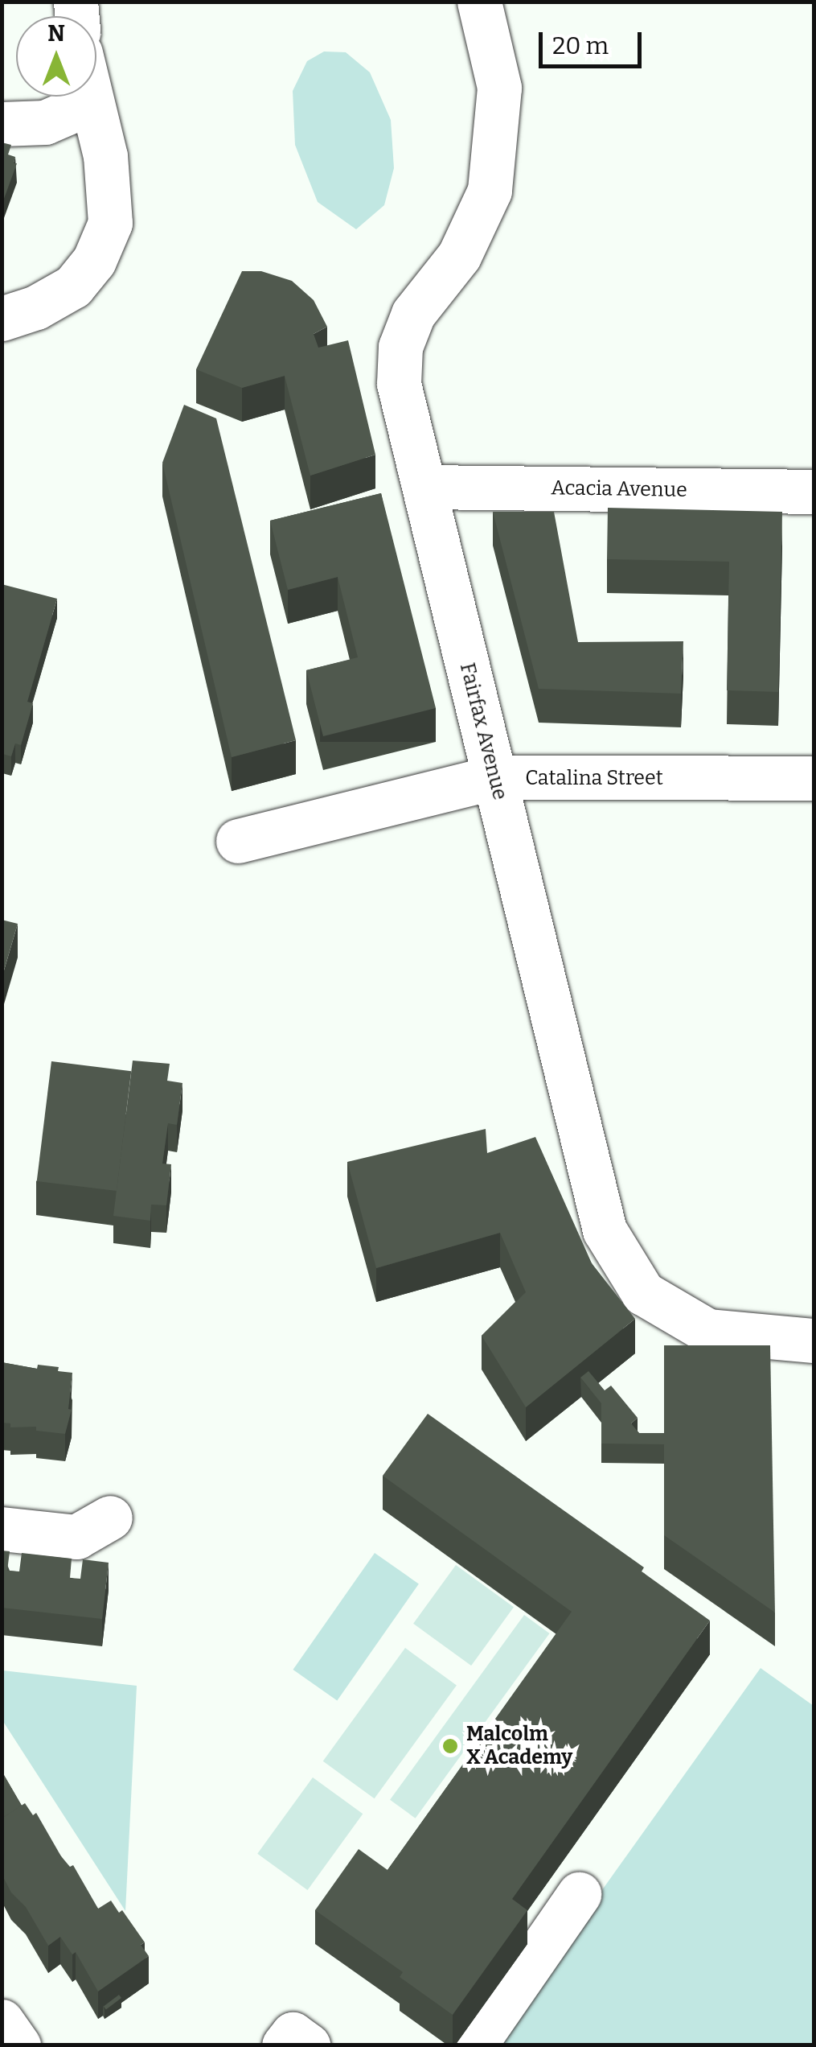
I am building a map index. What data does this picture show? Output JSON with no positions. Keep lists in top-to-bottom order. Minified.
{"streets":{"street":["Acacia Avenue","Fairfax Avenue","Catalina Street"]},"crossings":[["Acacia Avenue","Fairfax Avenue"],["Fairfax Avenue","Catalina Street"]],"places":["Malcolm X Academy"],"scale_bar":"20 m","north":"top"}
